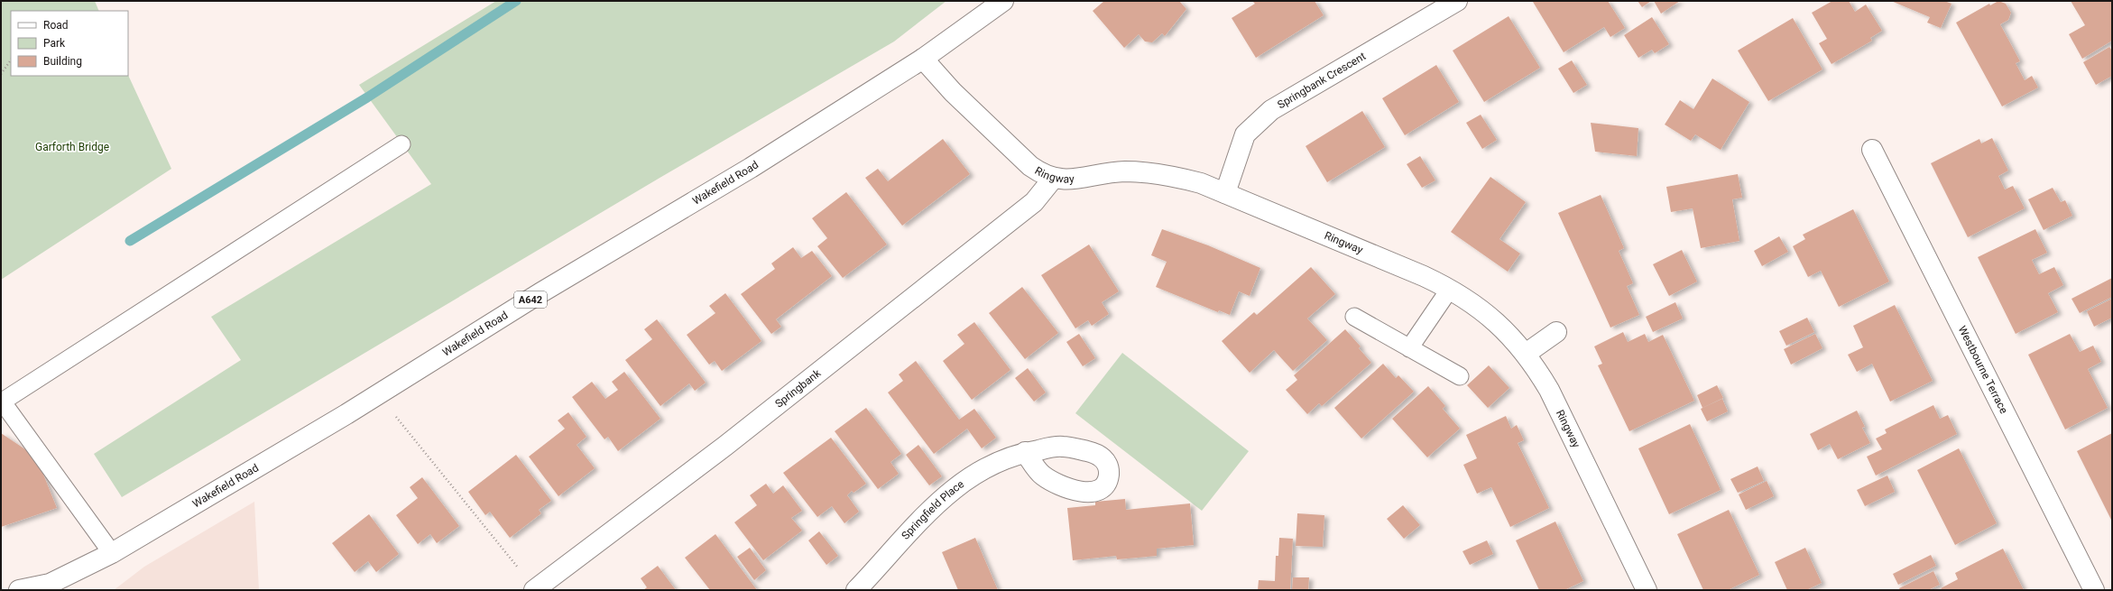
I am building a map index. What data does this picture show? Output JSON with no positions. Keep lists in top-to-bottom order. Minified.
{"streets":{"street":["Springbank Crescent","Ringway","Wakefield Road","A642","Westbourne Terrace","Springbank","Springfield Place"]},"crossings":[["Springbank Crescent","Ringway"],["Ringway","Wakefield Road"],["Ringway","Springbank"]],"parks":["Garforth Bridge"],"legend":["Road","Park","Building"]}
